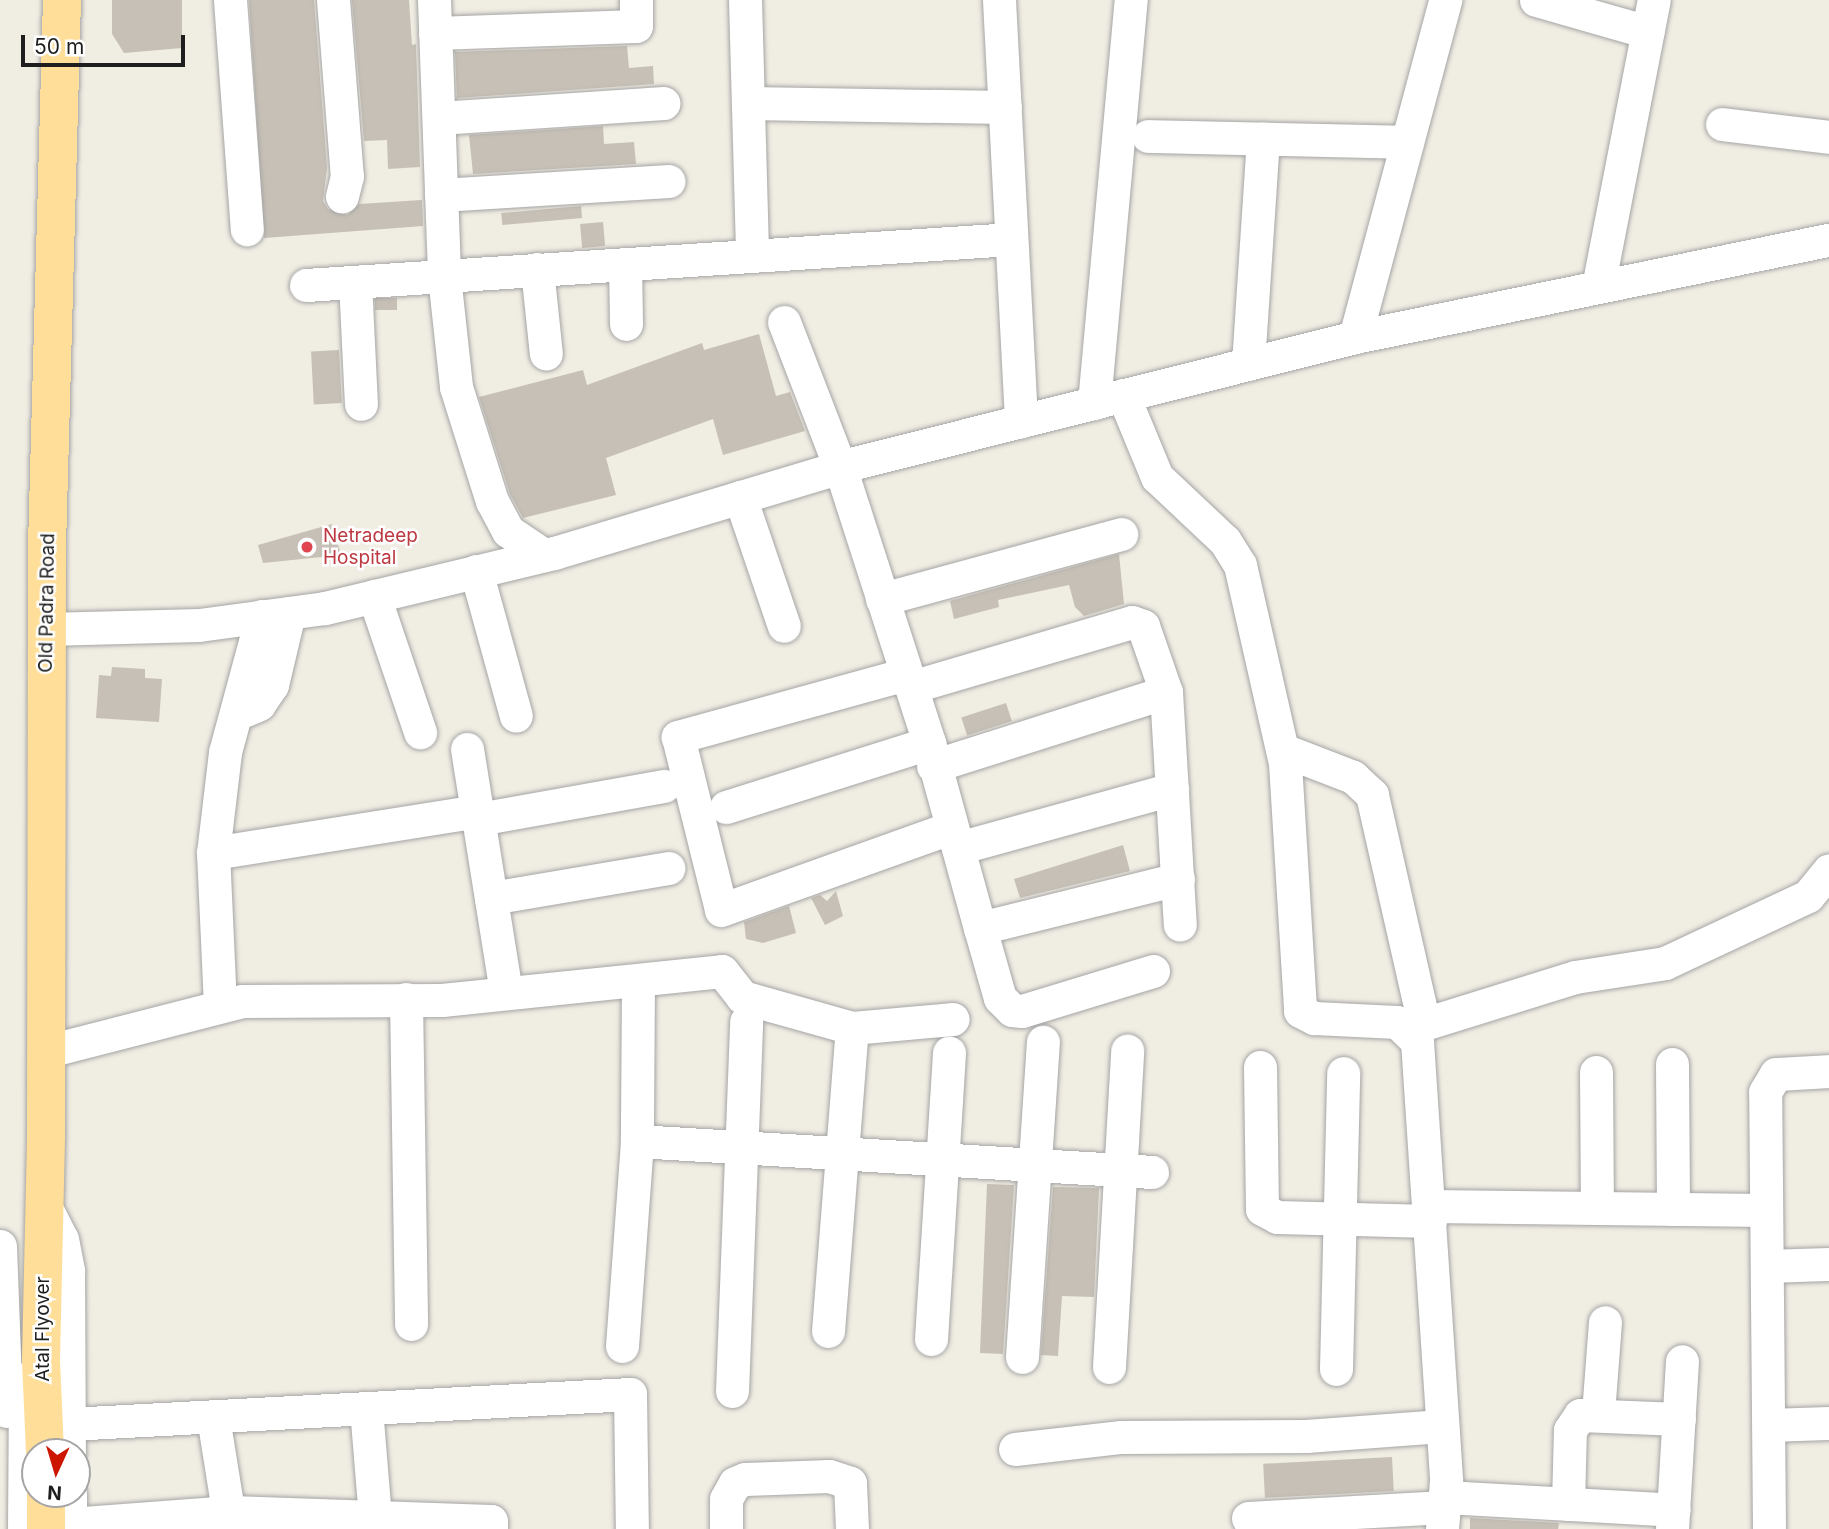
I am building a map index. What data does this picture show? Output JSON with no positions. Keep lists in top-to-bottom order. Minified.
{"streets":{"main road":["Old Padra Road","Atal Flyover"]},"crossings":[["Old Padra Road","Atal Flyover"]],"places":["Netradeep Hospital"],"scale_bar":"50 m","north":"bottom"}
